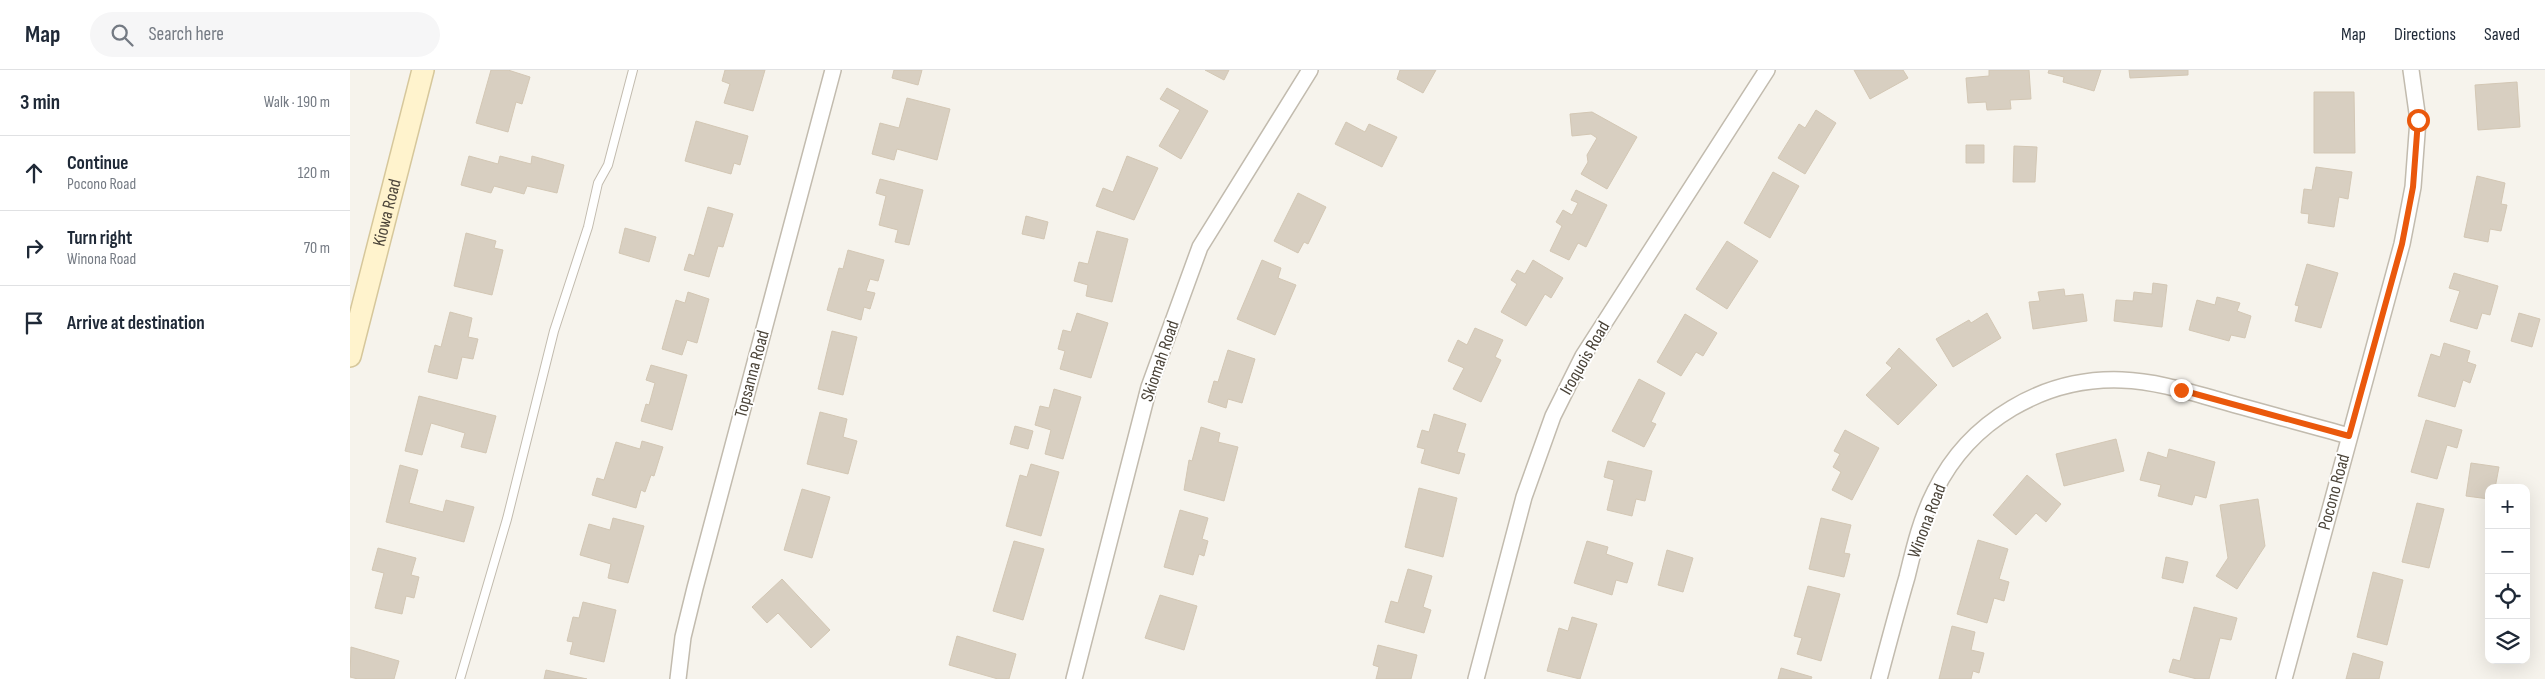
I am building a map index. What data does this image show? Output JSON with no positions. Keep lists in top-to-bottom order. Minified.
{"streets":{"street":["Kiowa Road","Iroquois Road","Skiomah Road","Topsanna Road","Pocono Road","Winona Road"]},"crossings":[["Pocono Road","Winona Road"]],"page":{"header":"Map","search":"Search here","nav":["Map","Directions","Saved"],"heading":["3 min","Walk · 190 m"],"list":[["Continue","Pocono Road","120 m"],["Turn right","Winona Road","70 m"],"Arrive at destination"],"map_buttons":["+","−"]}}
